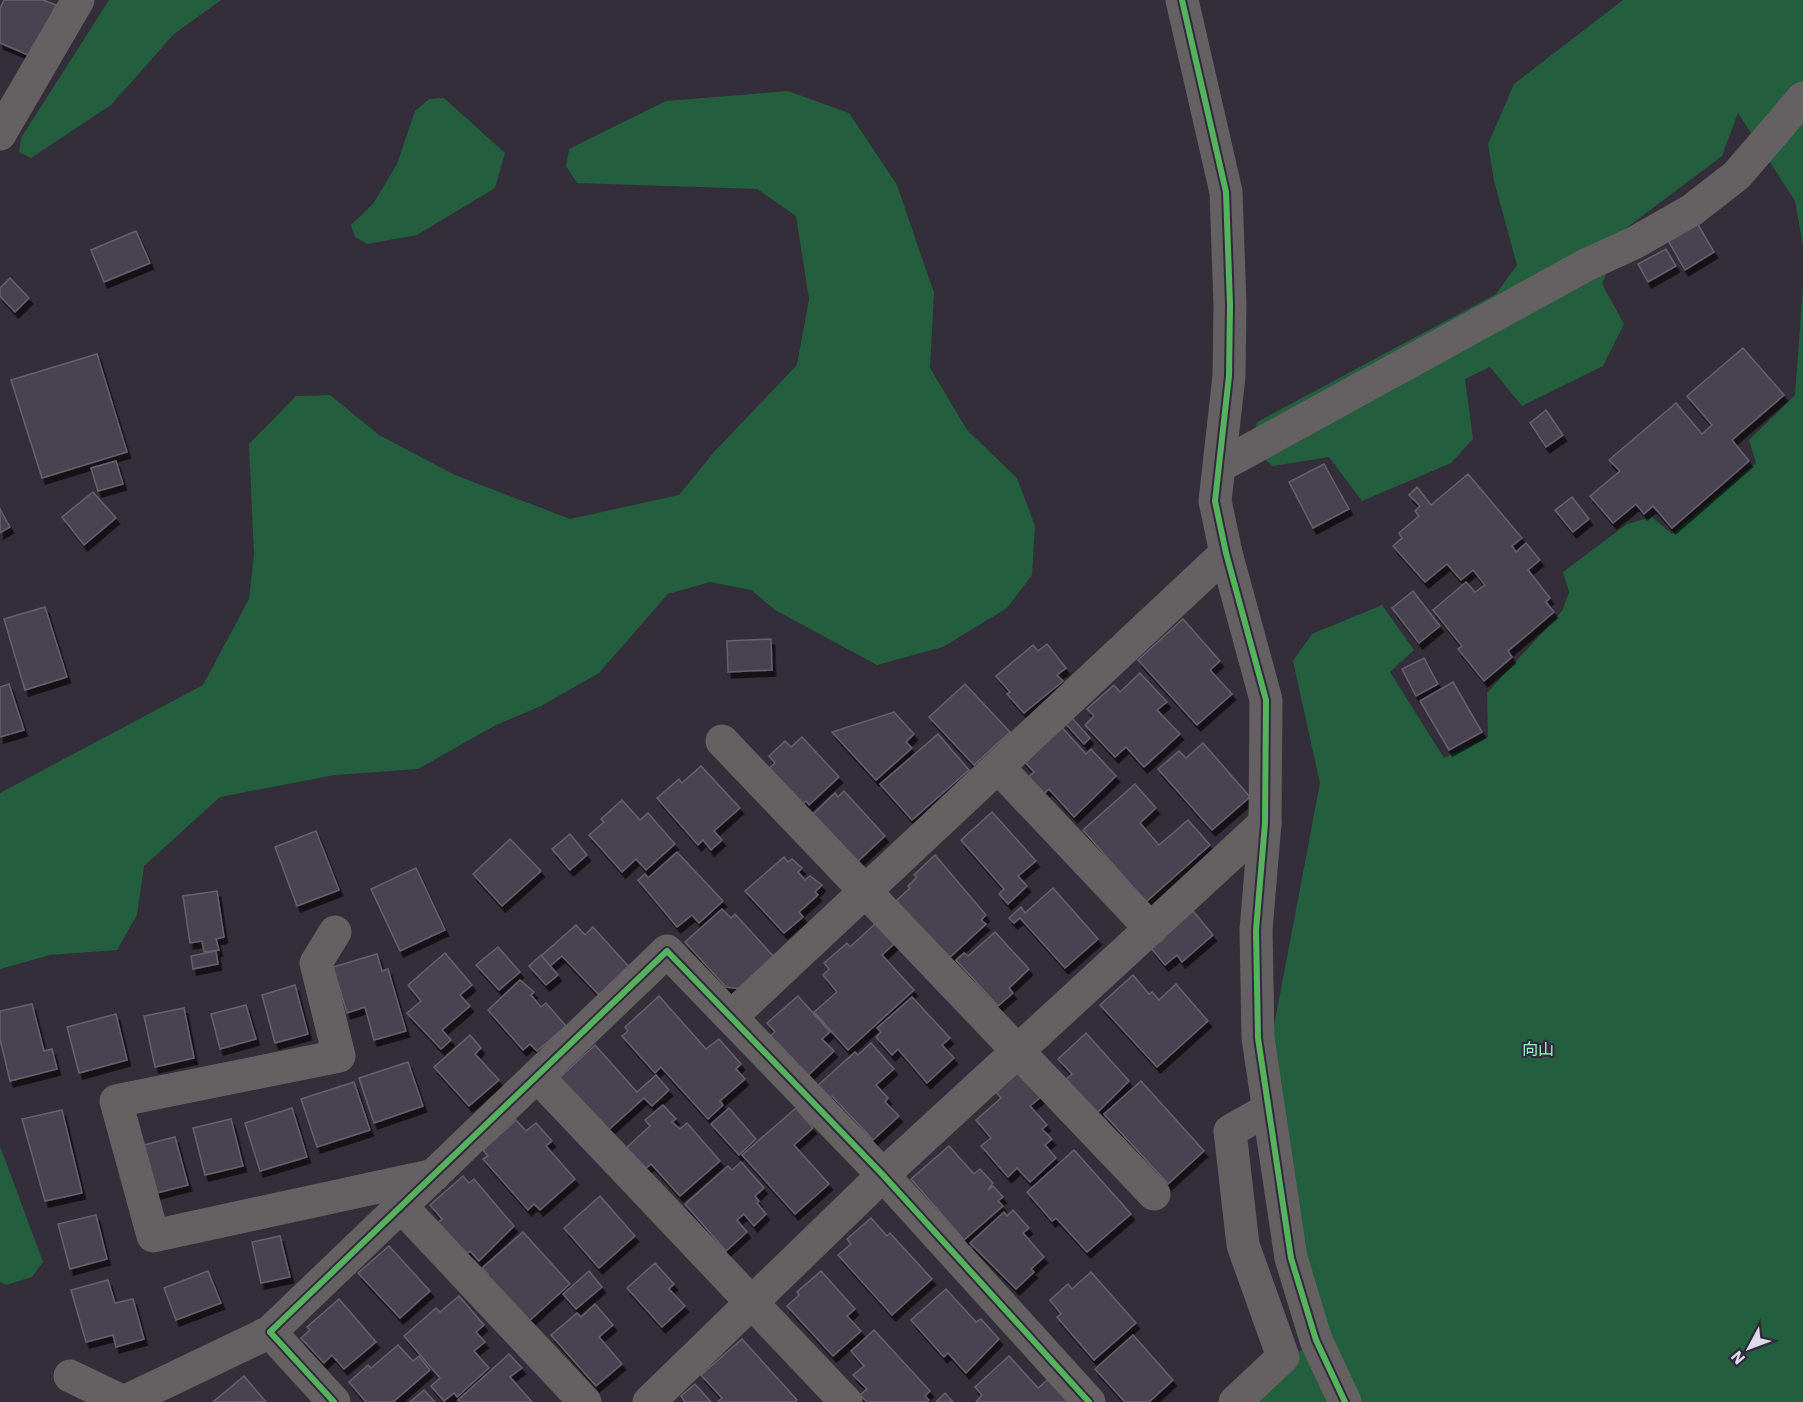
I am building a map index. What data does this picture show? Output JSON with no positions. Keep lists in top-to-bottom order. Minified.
{"parks":["向山"],"north":"bottom left"}
